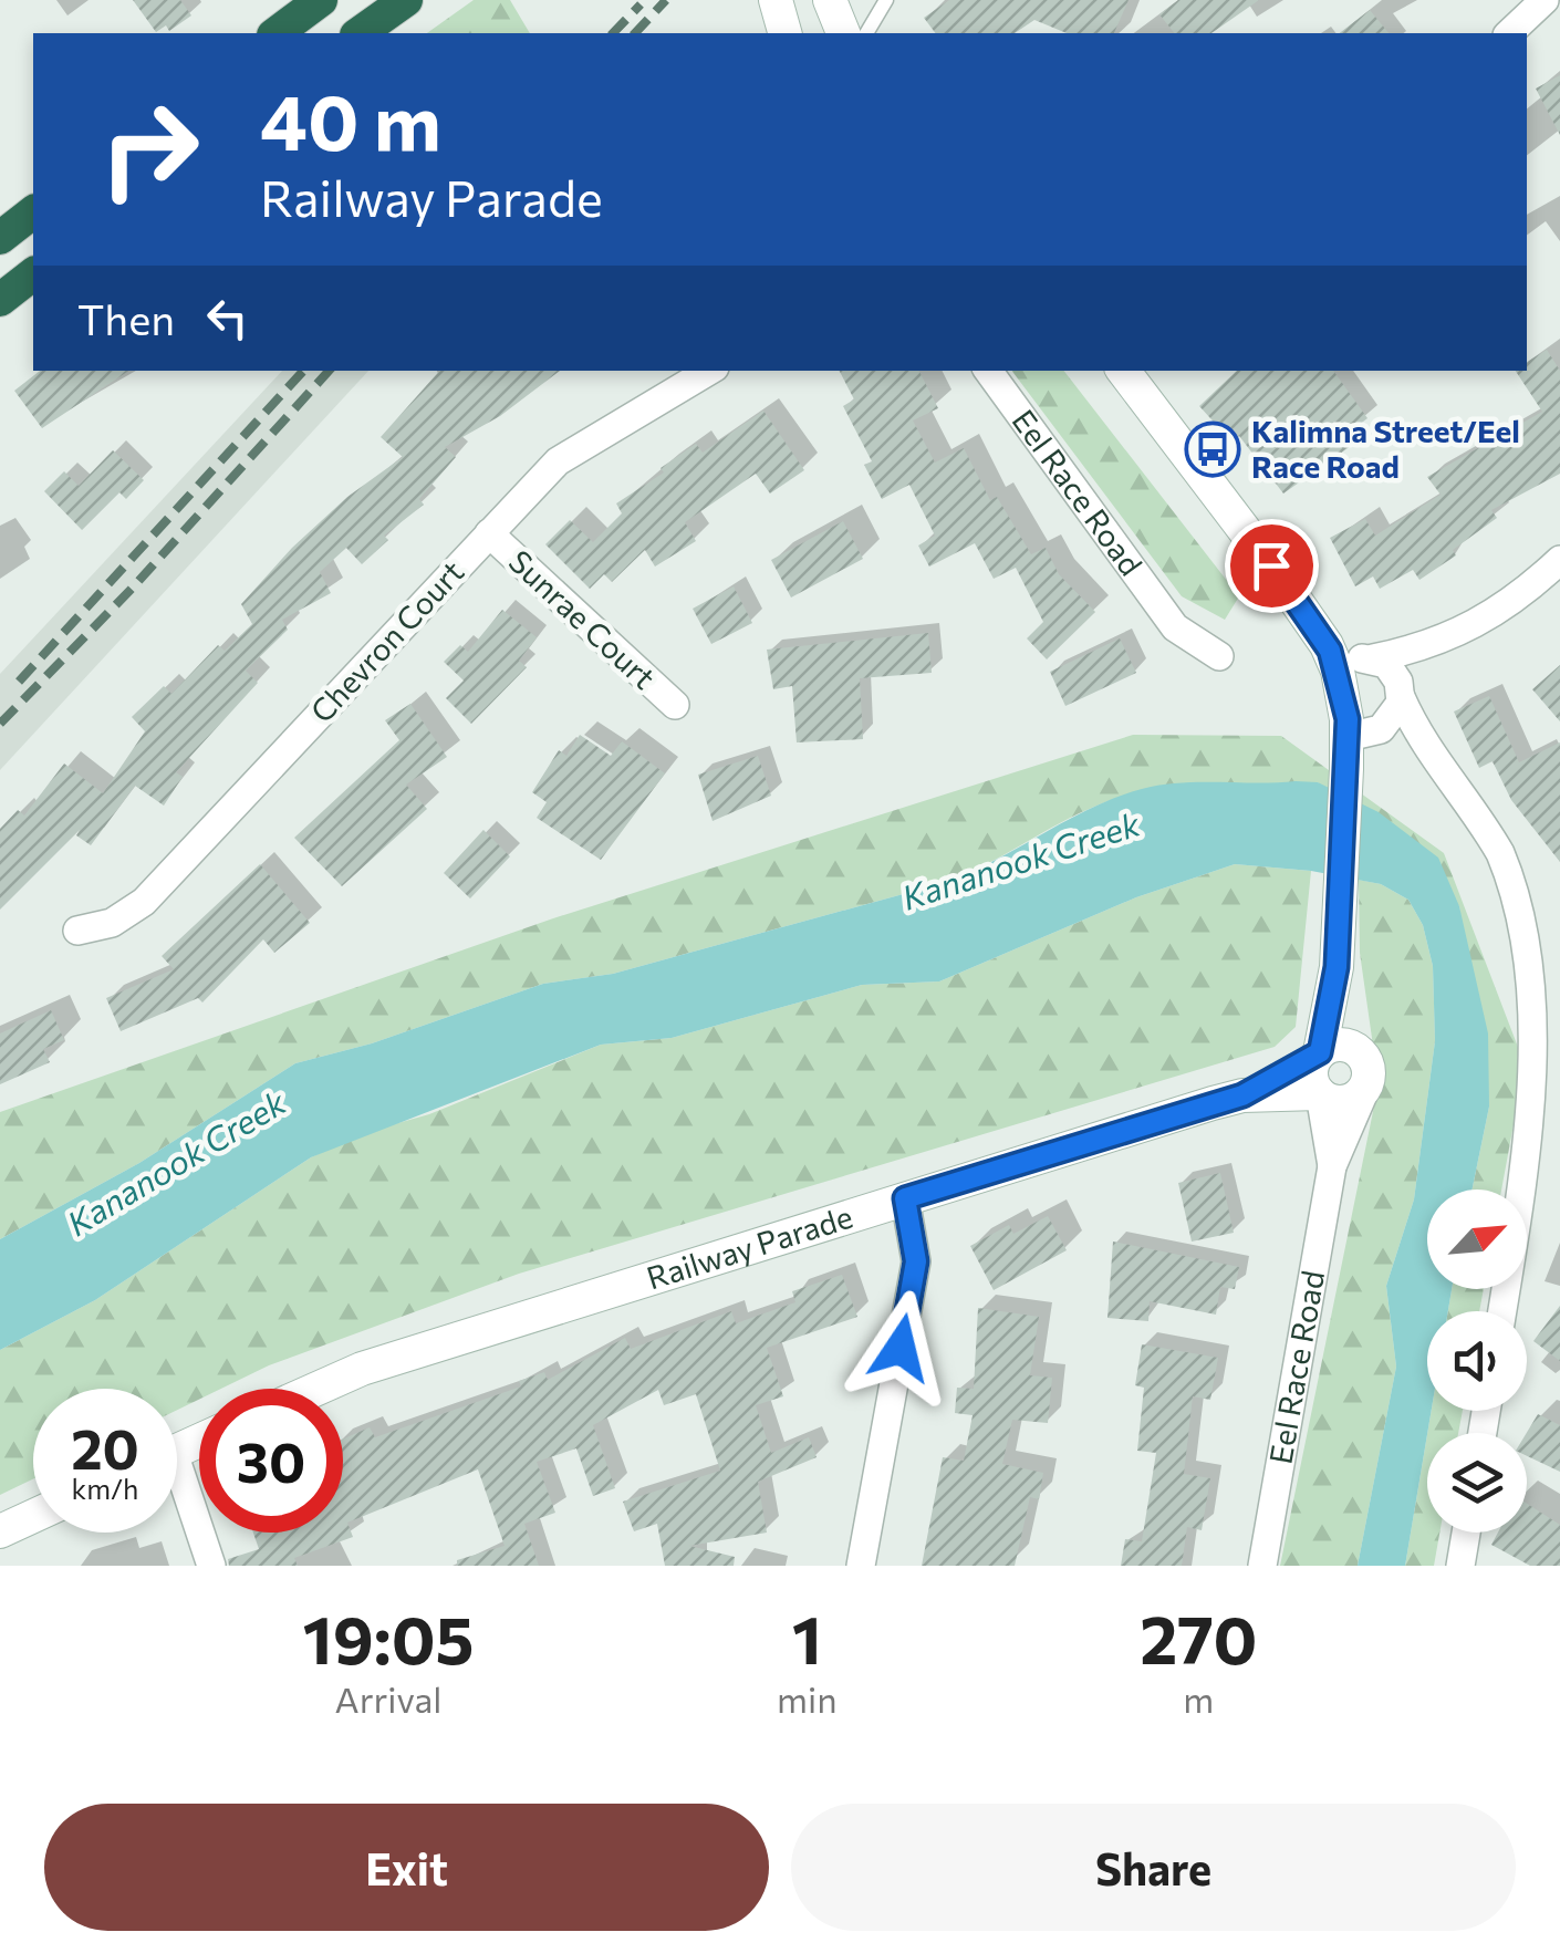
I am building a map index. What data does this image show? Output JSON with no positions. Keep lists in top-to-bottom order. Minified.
{"streets":{"street":["Eel Race Road","Sunrae Court","Chevron Court","Railway Parade"]},"crossings":[["Eel Race Road","Railway Parade"],["Sunrae Court","Chevron Court"]],"water":["Kananook Creek"],"places":{"bus stop":["Kalimna Street/Eel Race Road"]},"north":"top right","page":{"turn":["40 m","Railway Parade"],"then":"Then","speed":"20 km/h","limit":"30","eta":["19:05","Arrival","1","min","270","m"],"buttons":["Exit","Share"]}}
